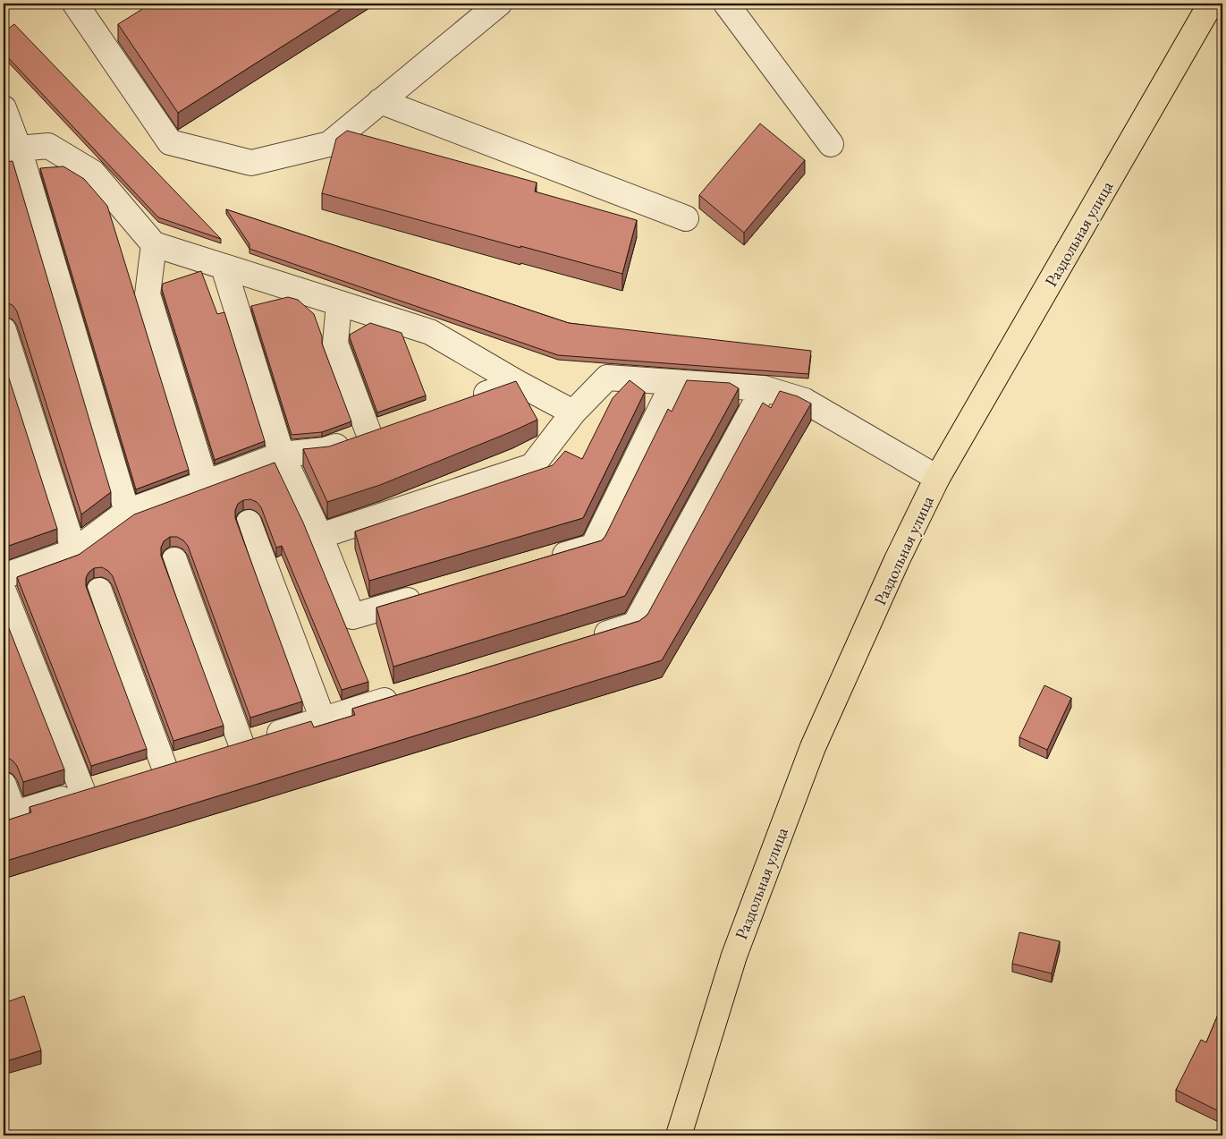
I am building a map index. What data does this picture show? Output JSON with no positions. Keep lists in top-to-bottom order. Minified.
{"streets":{"main road":["Раздольная улица"]}}
